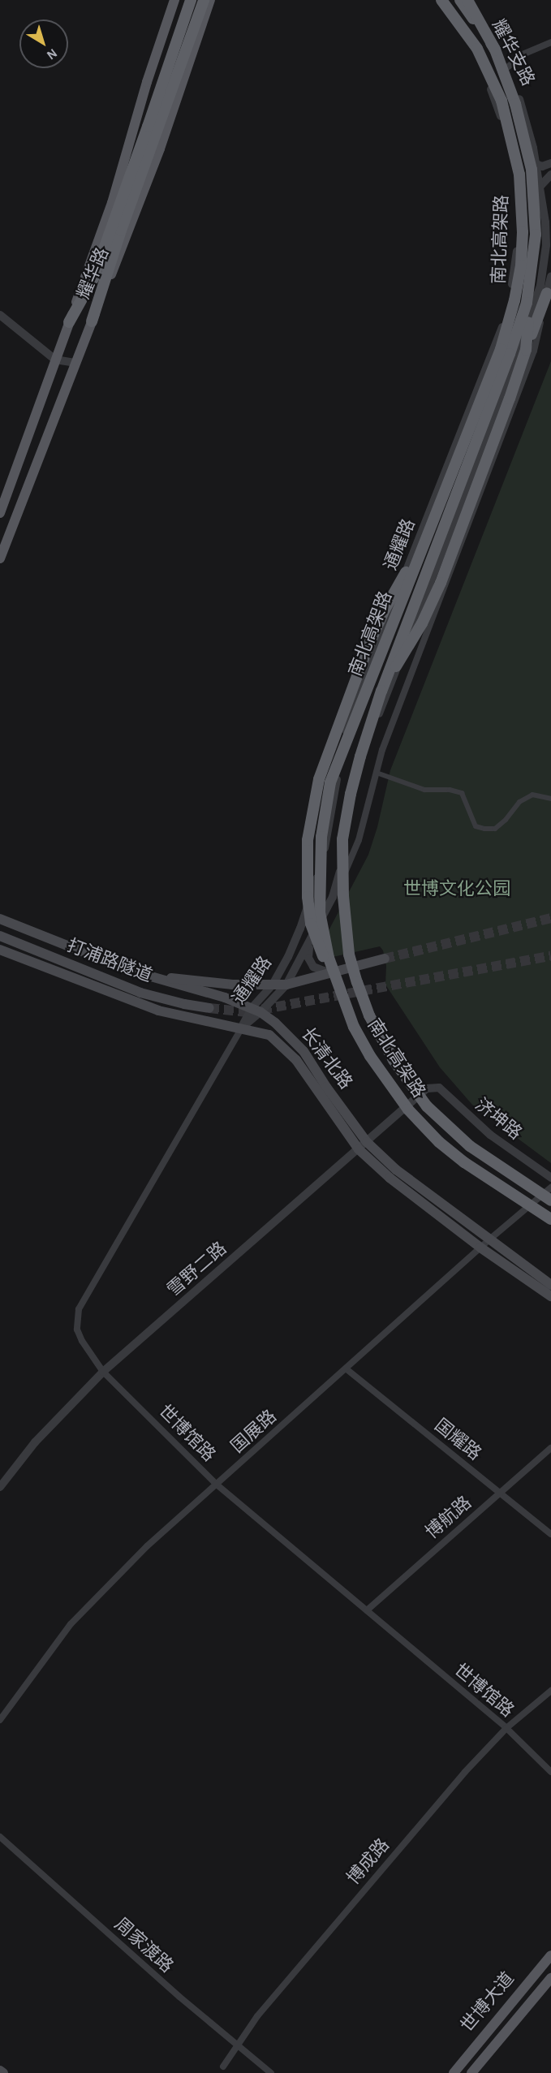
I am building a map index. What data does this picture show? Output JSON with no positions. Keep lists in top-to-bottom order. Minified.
{"streets":{"highway":["南北高架路"],"main road":["耀华路","打浦路隧道","长清北路","世博大道"],"street":["耀华支路","通耀路","济坤路","雪野二路","国展路","世博馆路","国耀路","博航路","博成路","周家渡路"]},"crossings":[["耀华支路","通耀路"],["通耀路","长清北路"],["通耀路","世博馆路"],["长清北路","雪野二路"],["长清北路","国展路"],["长清北路","世博馆路"],["济坤路","雪野二路"],["雪野二路","世博馆路"],["国展路","世博馆路"],["国展路","国耀路"],["世博馆路","博航路"],["世博馆路","博成路"],["国耀路","博航路"],["博成路","周家渡路"]],"parks":["世博文化公园"],"north":"bottom right"}
